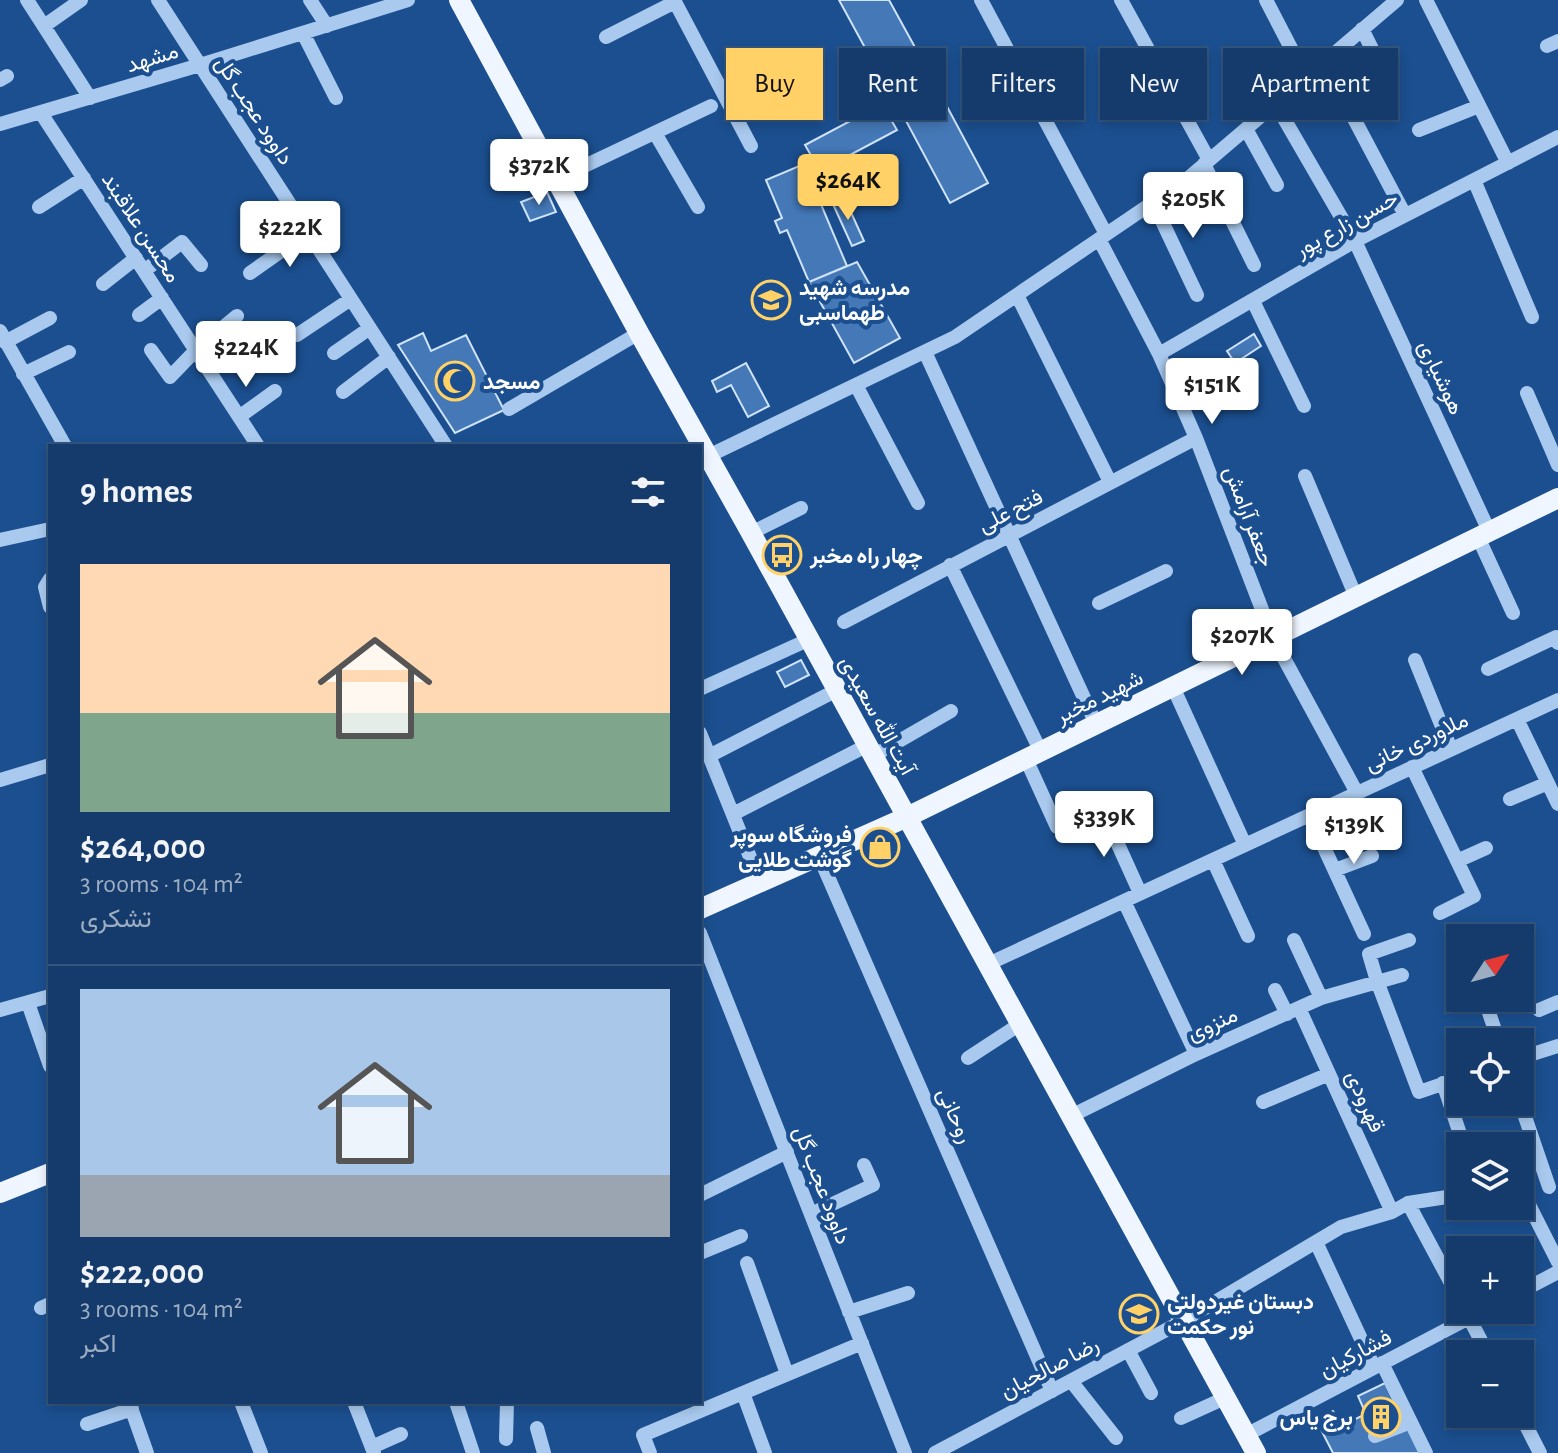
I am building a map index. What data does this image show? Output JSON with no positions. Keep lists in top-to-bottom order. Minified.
{"streets":{"main road":["شهید مخبر","آیت الله سعیدی"],"street":["مشهد","داوود عجب گل","حسن زارع پور","محسن علاقبند","هوشیاری","فتح علی","جعفر آرامش","ملاوردی خانی","منزوی","قهرودی","روحانی","فشارکیان","رضا صالحیان"]},"crossings":[["مشهد","داوود عجب گل"],["مشهد","محسن علاقبند"],["حسن زارع پور","هوشیاری"],["حسن زارع پور","جعفر آرامش"],["هوشیاری","شهید مخبر"],["فتح علی","جعفر آرامش"],["جعفر آرامش","شهید مخبر"],["جعفر آرامش","ملاوردی خانی"],["شهید مخبر","آیت الله سعیدی"],["شهید مخبر","روحانی"],["آیت الله سعیدی","ملاوردی خانی"],["آیت الله سعیدی","منزوی"],["آیت الله سعیدی","فشارکیان"],["آیت الله سعیدی","رضا صالحیان"],["منزوی","قهرودی"],["قهرودی","رضا صالحیان"],["روحانی","رضا صالحیان"]],"places":{"school or university":["مدرسه شهید طهماسبی","دبستان غیردولتی نور حکمت"],"mosque":["مسجد"],"bus stop":["چهار راه مخبر"],"shop":["فروشگاه سوپر گوشت طلایی"],"building":["برج یاس"]},"north":"top right","page":{"chip":["Buy","Rent","Filters","New","Apartment"],"price":["$372K","$264K","$205K","$222K","$224K","$151K","$207K","$339K","$139K"],"heading":"9 homes","list":[{"name":"$264,000","note":"3 rooms · 104 m² · تشکری"},{"name":"$222,000","note":"3 rooms · 104 m² · اکبر"}],"map_buttons":["+","−"]}}
